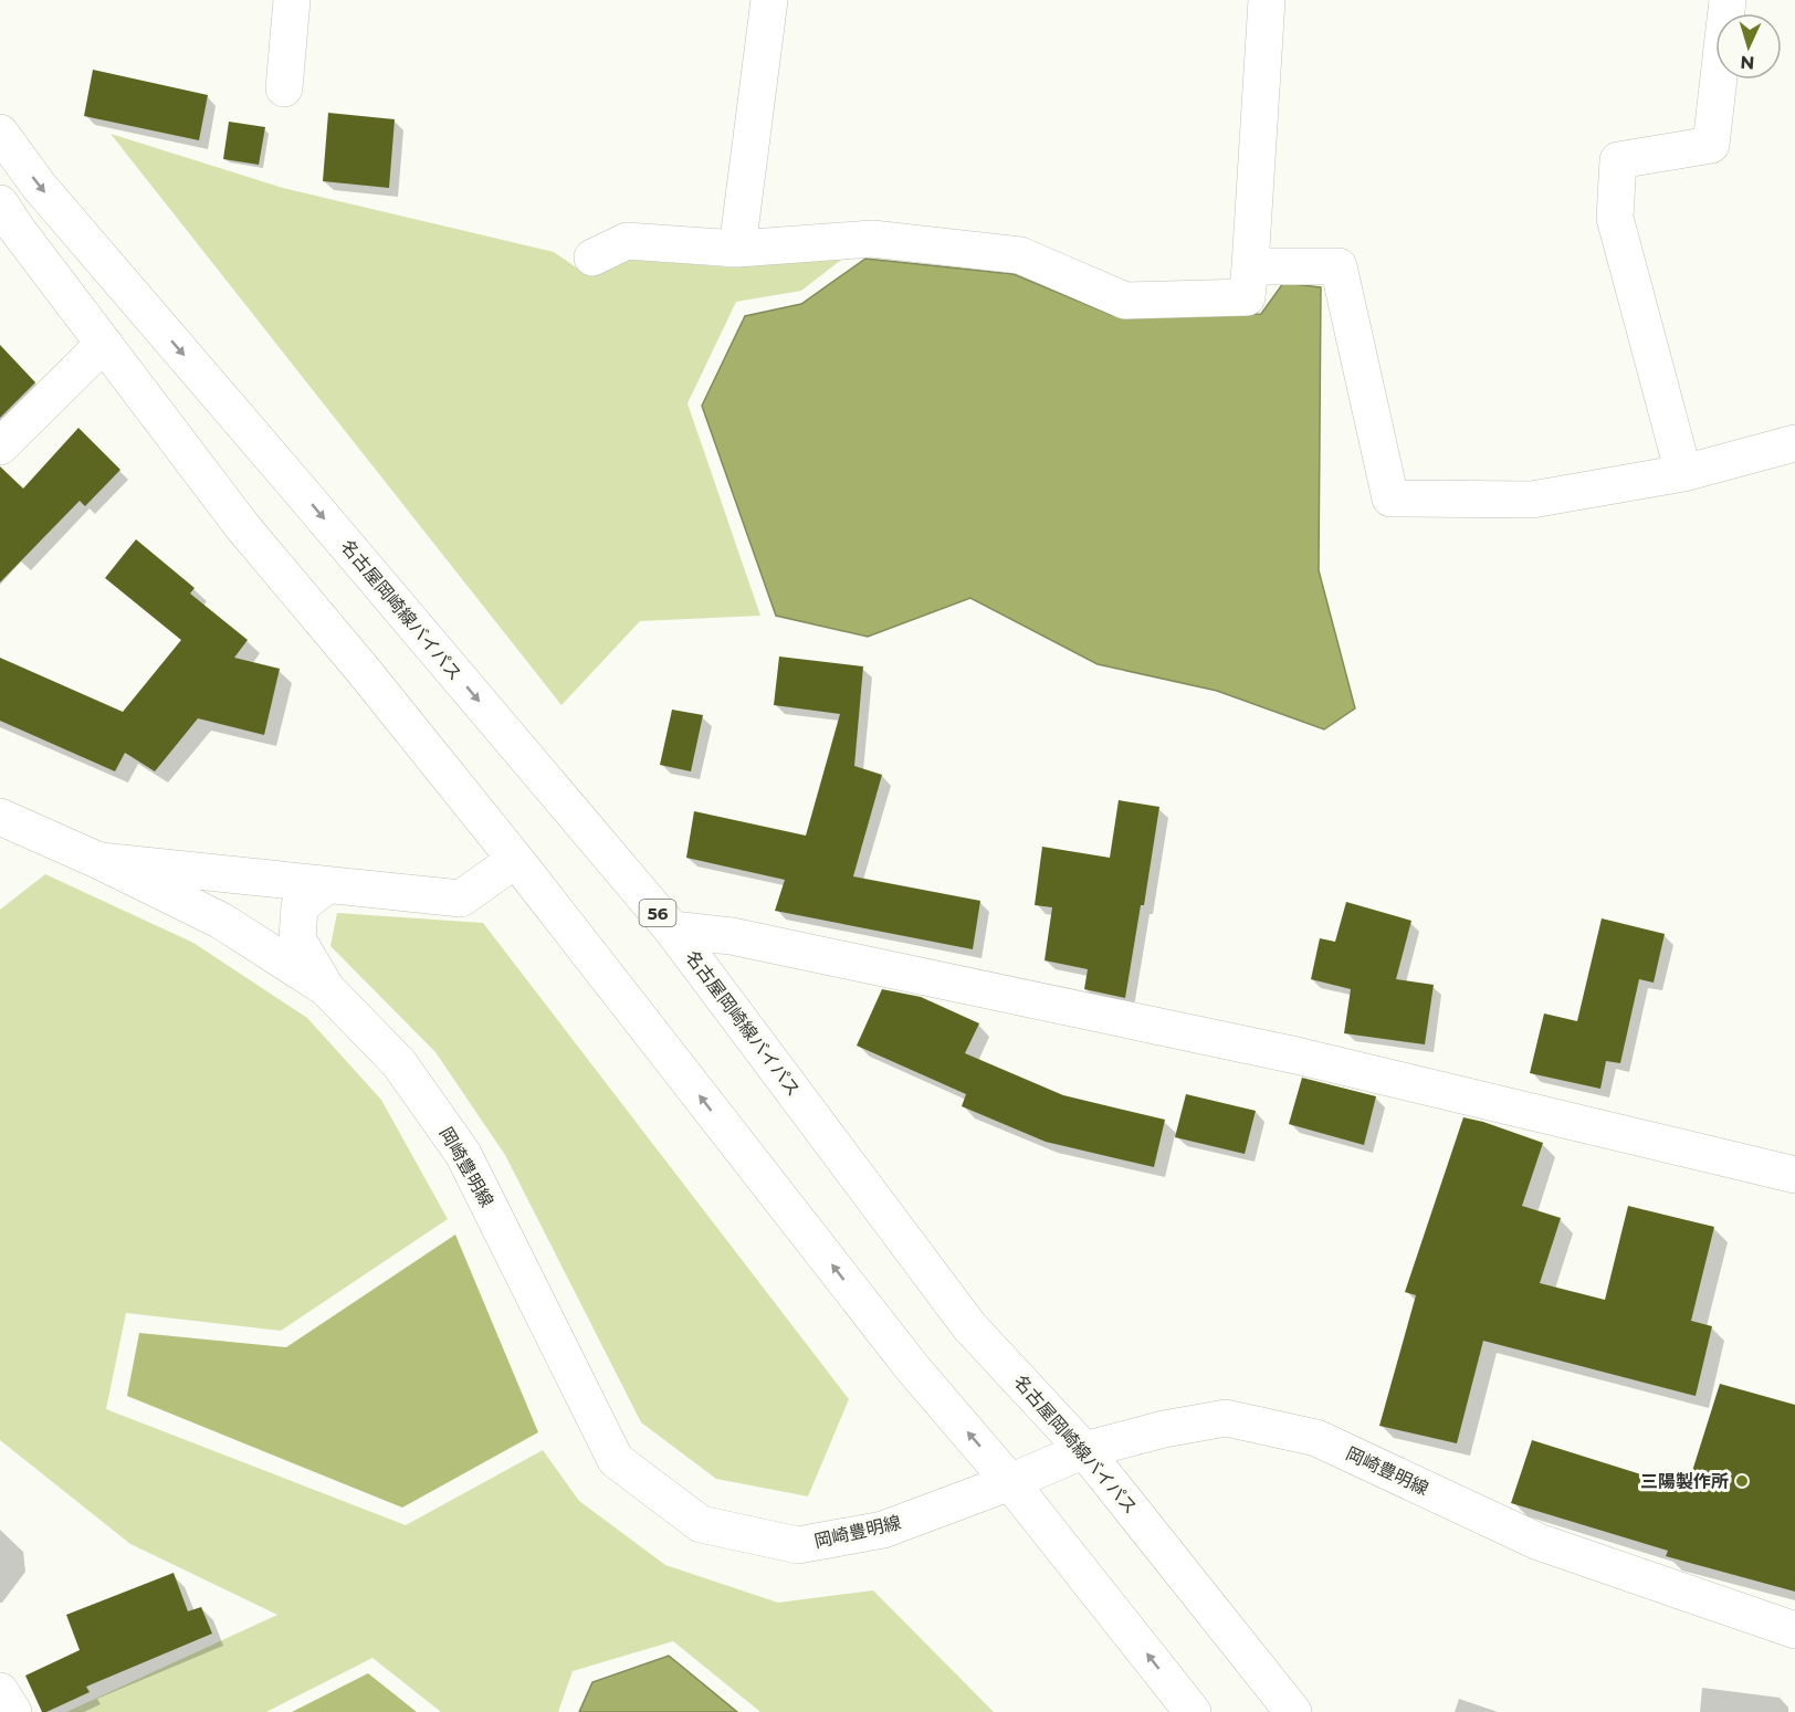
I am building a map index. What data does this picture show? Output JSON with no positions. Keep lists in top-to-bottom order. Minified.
{"streets":{"main road":["名古屋岡崎線バイパス","56","岡崎豊明線"]},"crossings":[["名古屋岡崎線バイパス","岡崎豊明線"]],"places":["三陽製作所"],"north":"bottom"}
